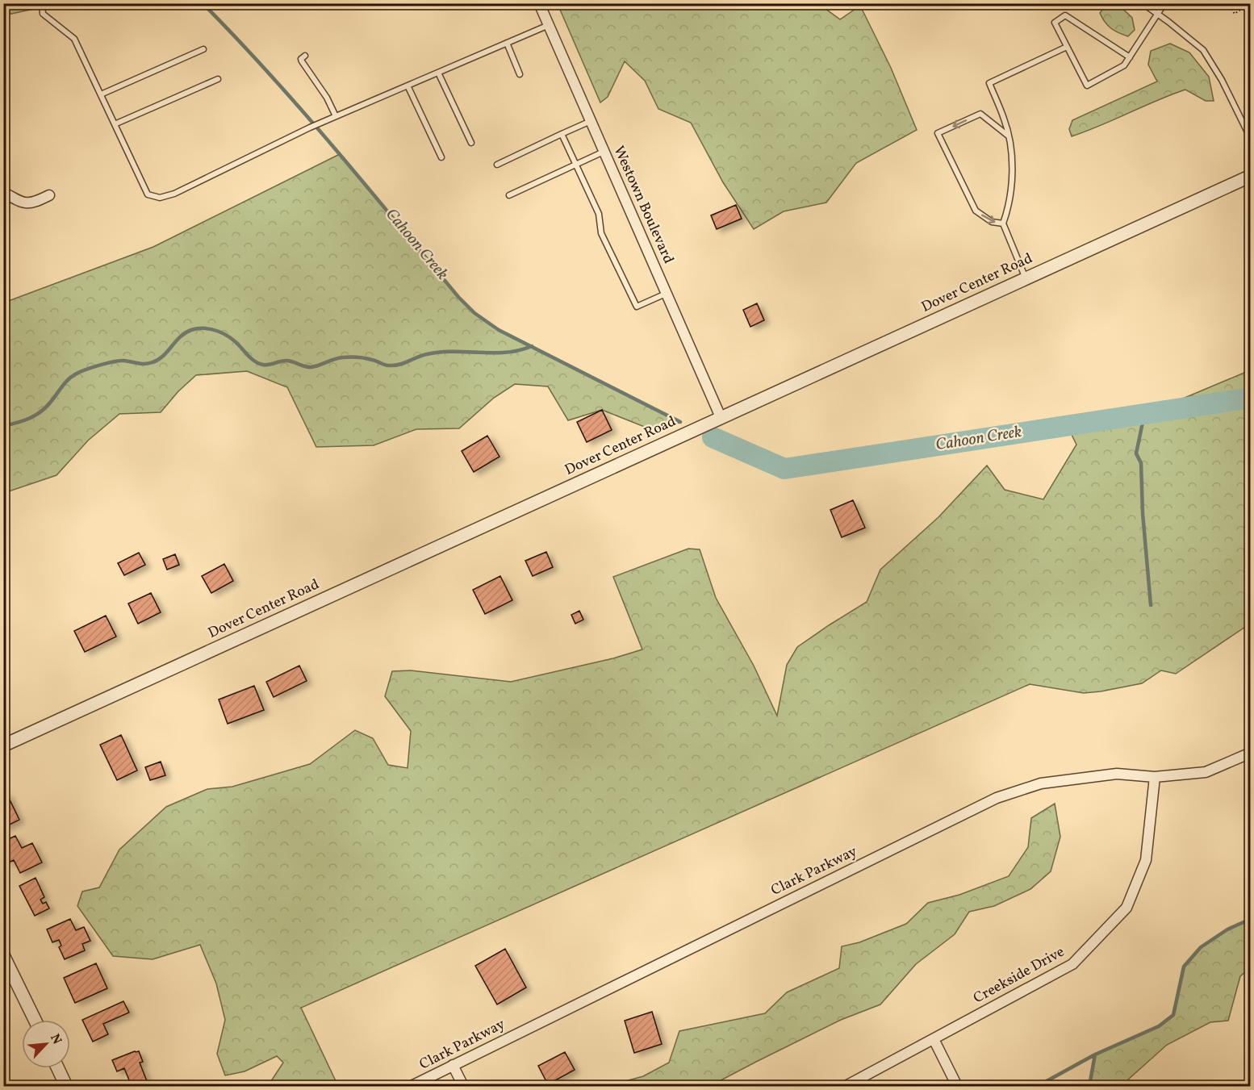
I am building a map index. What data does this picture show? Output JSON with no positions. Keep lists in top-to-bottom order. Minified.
{"streets":{"street":["Westown Boulevard","Dover Center Road","Clark Parkway","Creekside Drive"]},"crossings":[["Westown Boulevard","Dover Center Road"],["Clark Parkway","Creekside Drive"]],"water":["Cahoon Creek"],"north":"top right"}
